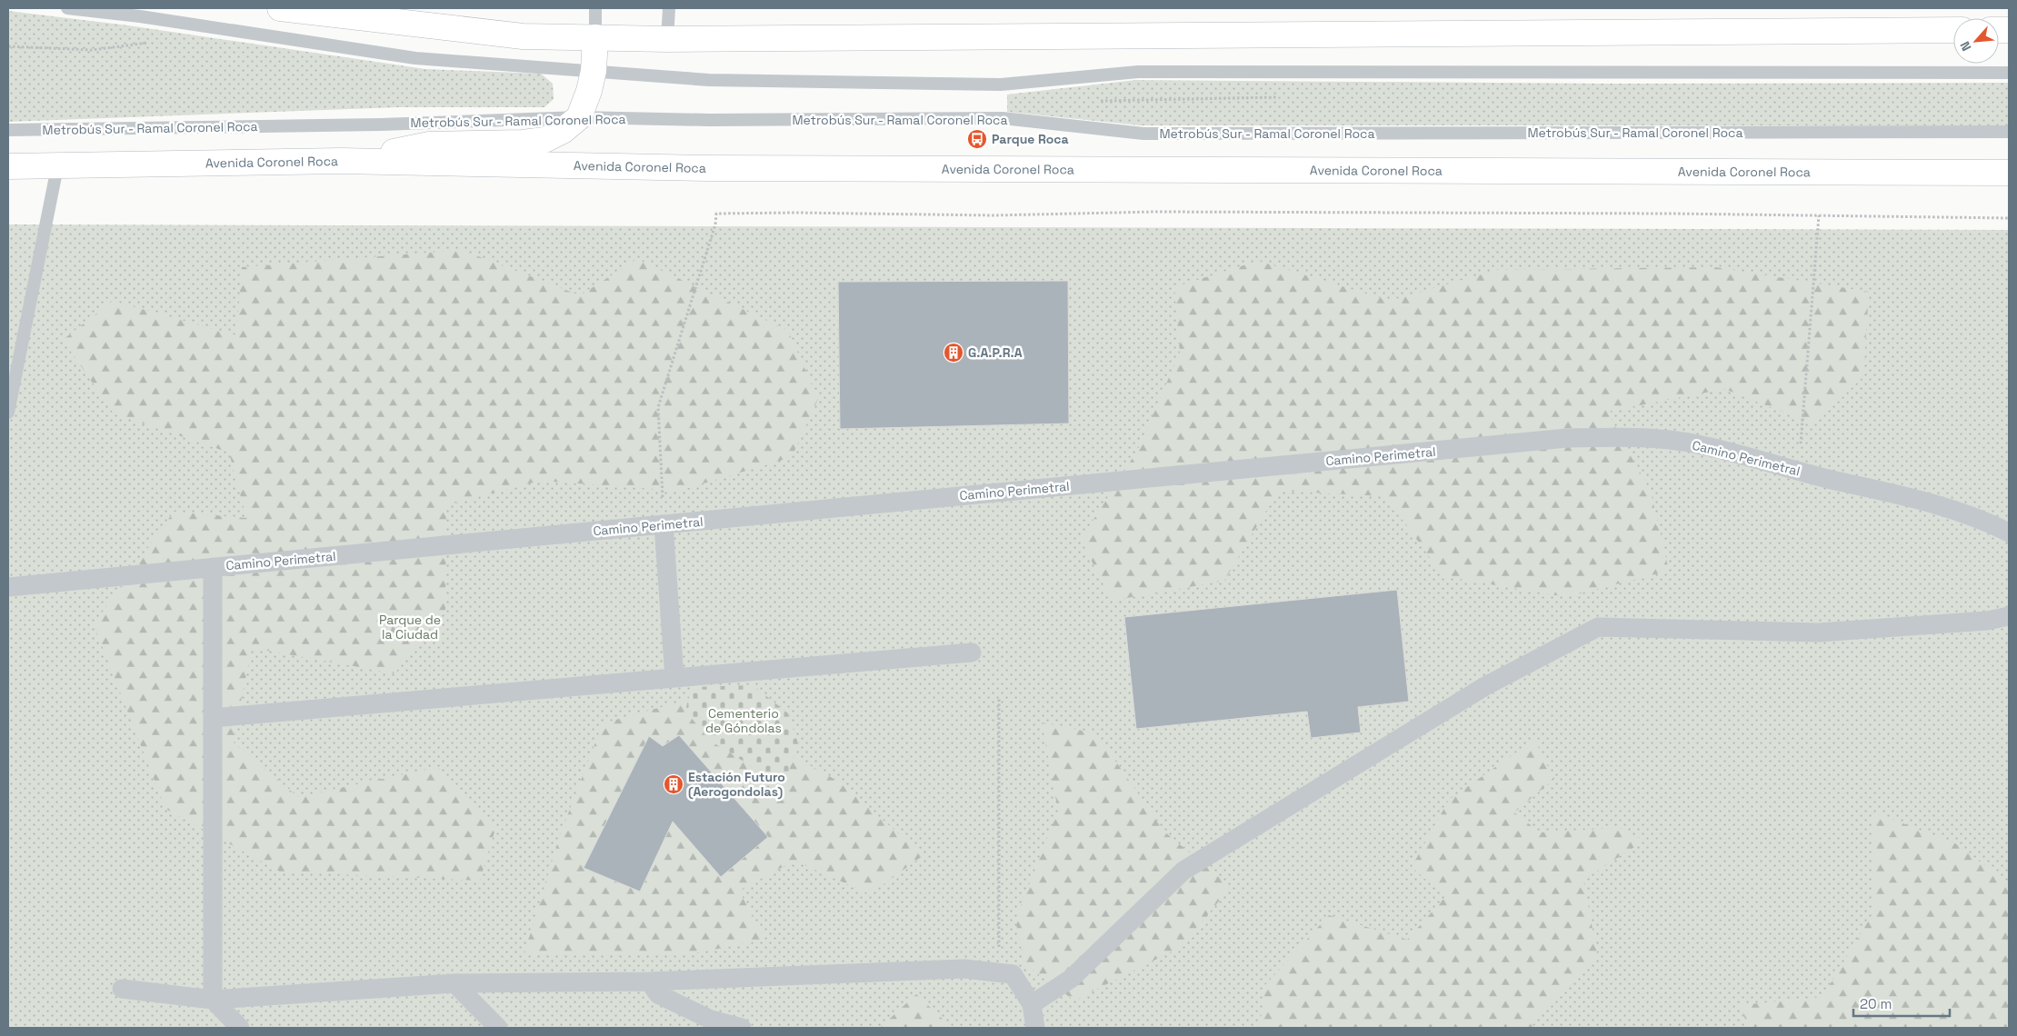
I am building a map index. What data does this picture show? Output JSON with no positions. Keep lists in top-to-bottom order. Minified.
{"streets":{"main road":["Avenida Coronel Roca"],"street":["Camino Perimetral"],"lane":["Metrobús Sur - Ramal Coronel Roca"]},"parks":["Parque de la Ciudad","Cementerio de Góndolas"],"places":{"bus stop":["Parque Roca"],"building":["G.A.P.R.A","Estación Futuro (Aerogondolas)"]},"scale_bar":"20 m","north":"bottom left"}
